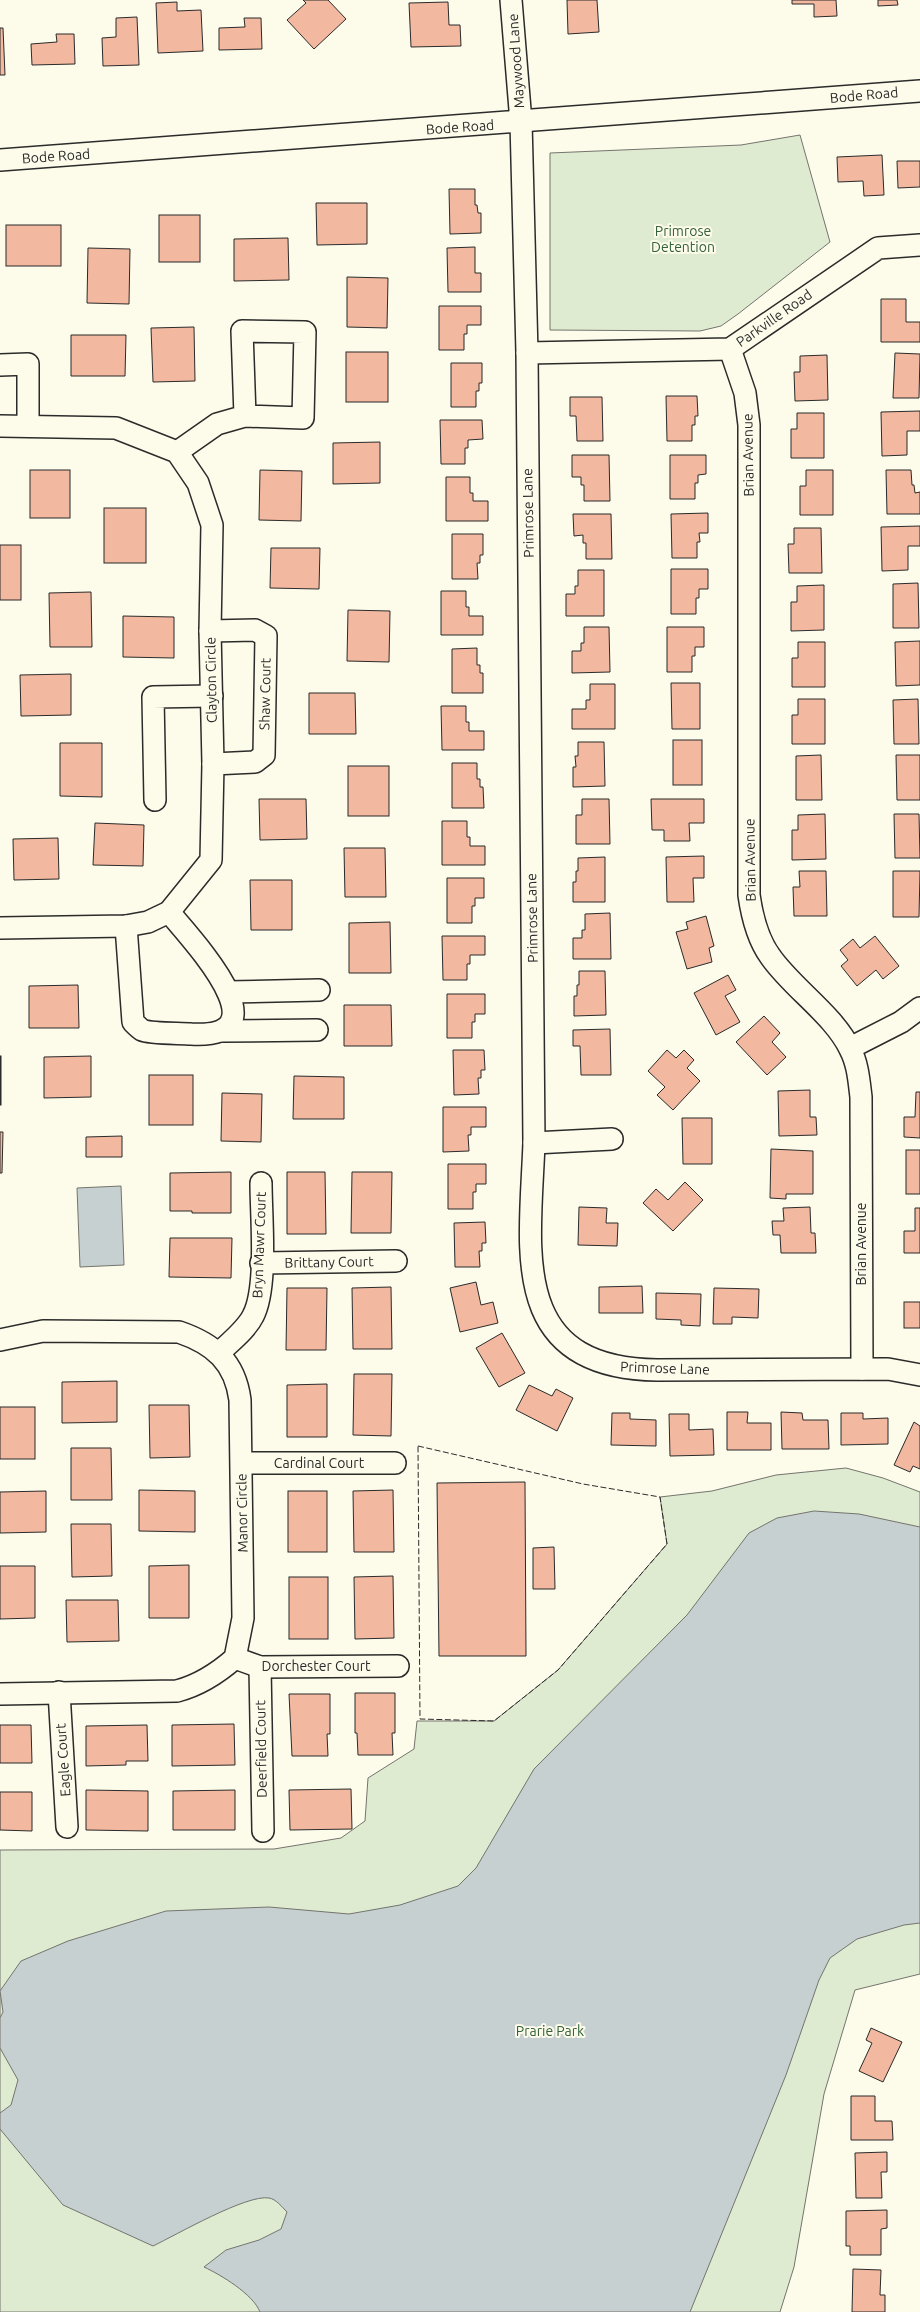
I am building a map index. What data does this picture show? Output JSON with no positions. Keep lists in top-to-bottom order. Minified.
{"streets":{"street":["Maywood Lane","Bode Road","Parkville Road","Brian Avenue","Primrose Lane","Clayton Circle","Shaw Court","Bryn Mawr Court","Brittany Court","Cardinal Court","Manor Circle","Dorchester Court","Deerfield Court","Eagle Court"]},"crossings":[["Maywood Lane","Bode Road"],["Maywood Lane","Primrose Lane"],["Bode Road","Primrose Lane"],["Parkville Road","Brian Avenue"],["Parkville Road","Primrose Lane"],["Brian Avenue","Primrose Lane"],["Clayton Circle","Shaw Court"],["Bryn Mawr Court","Brittany Court"],["Bryn Mawr Court","Manor Circle"],["Cardinal Court","Manor Circle"],["Manor Circle","Dorchester Court"],["Dorchester Court","Deerfield Court"]],"parks":["Primrose Detention","Prarie Park"]}
